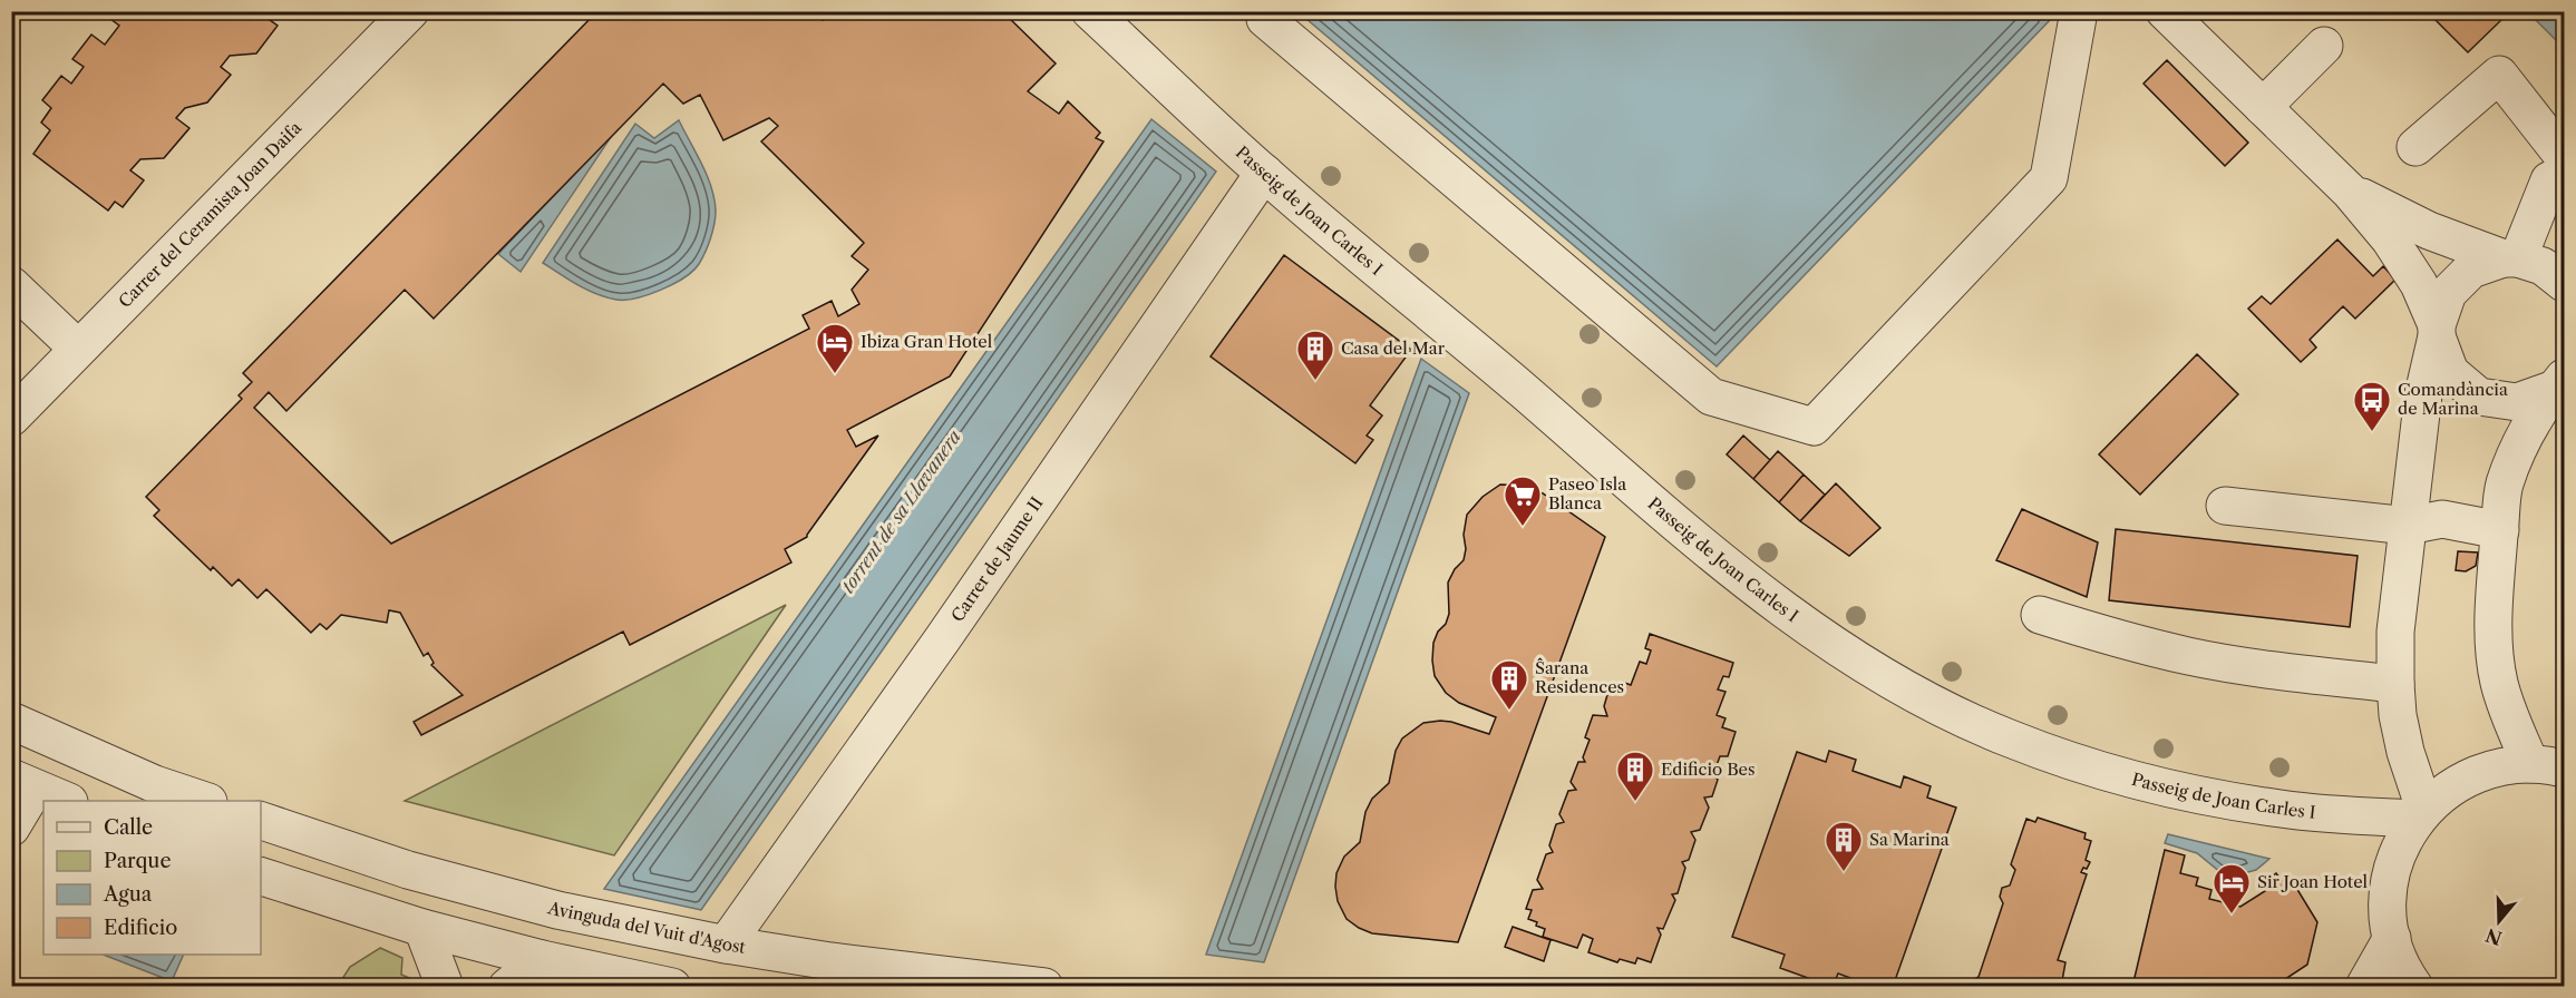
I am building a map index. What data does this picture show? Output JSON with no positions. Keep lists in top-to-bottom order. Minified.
{"streets":{"street":["Passeig de Joan Carles I","Carrer del Ceramista Joan Daifa","Carrer de Jaume II","Avinguda del Vuit d'Agost"]},"crossings":[["Passeig de Joan Carles I","Carrer de Jaume II"],["Carrer de Jaume II","Avinguda del Vuit d'Agost"]],"water":["torrent de sa Llavanera"],"places":{"hotel":["Ibiza Gran Hotel","Sir Joan Hotel"],"building":["Casa del Mar","Ŝarana Residences","Edificio Bes","Sa Marina"],"bus stop":["Comandància de Marina"],"supermarket":["Paseo Isla Blanca"]},"legend":["Calle","Parque","Agua","Edificio"],"north":"bottom"}
